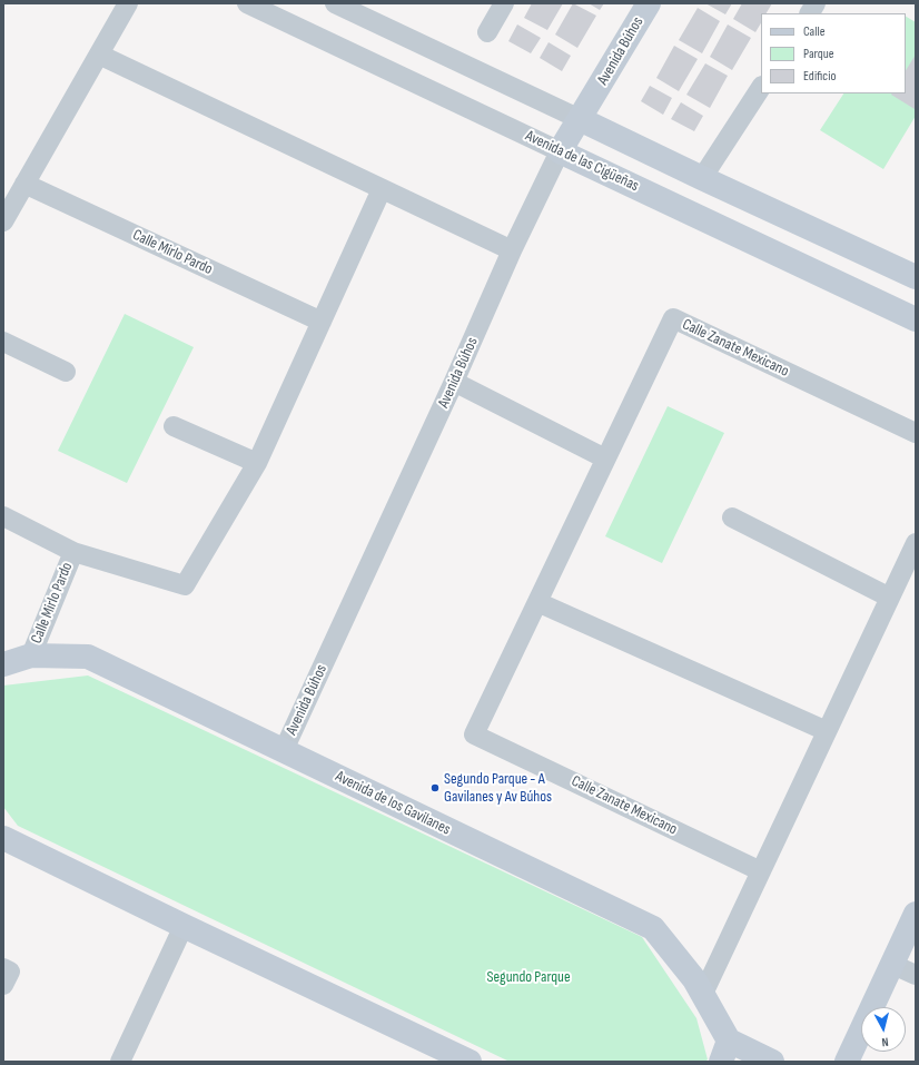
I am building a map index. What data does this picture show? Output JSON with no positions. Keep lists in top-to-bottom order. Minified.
{"streets":{"main road":["Avenida Búhos","Avenida de las Cigüeñas","Avenida de los Gavilanes"],"street":["Calle Mirlo Pardo","Calle Zanate Mexicano"]},"crossings":[["Avenida Búhos","Avenida de las Cigüeñas"],["Avenida Búhos","Avenida de los Gavilanes"],["Calle Mirlo Pardo","Avenida de los Gavilanes"]],"parks":["Segundo Parque"],"places":["Segundo Parque - A Gavilanes y Av Búhos"],"legend":["Calle","Parque","Edificio"],"north":"bottom"}
